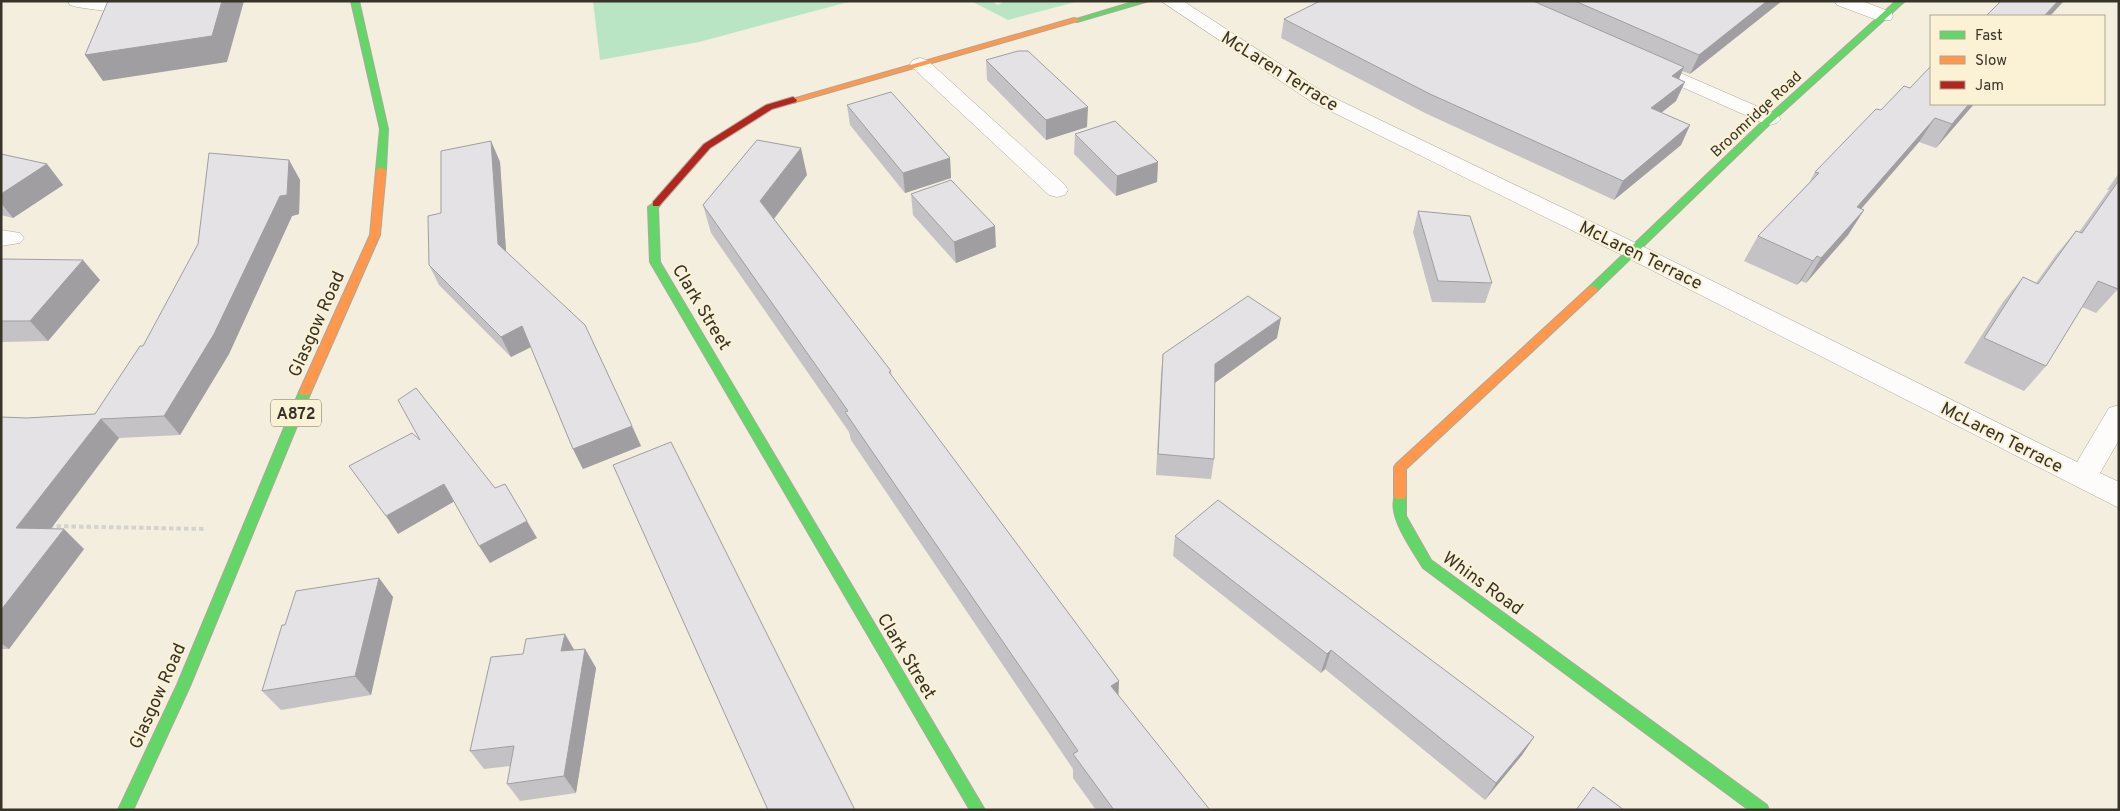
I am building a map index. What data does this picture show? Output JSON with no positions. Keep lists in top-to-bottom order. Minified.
{"streets":{"street":["McLaren Terrace","Broomridge Road","Clark Street","Glasgow Road","A872","Whins Road"]},"crossings":[["McLaren Terrace","Broomridge Road"],["McLaren Terrace","Whins Road"],["Broomridge Road","Whins Road"]],"legend":["Fast","Slow","Jam"]}
